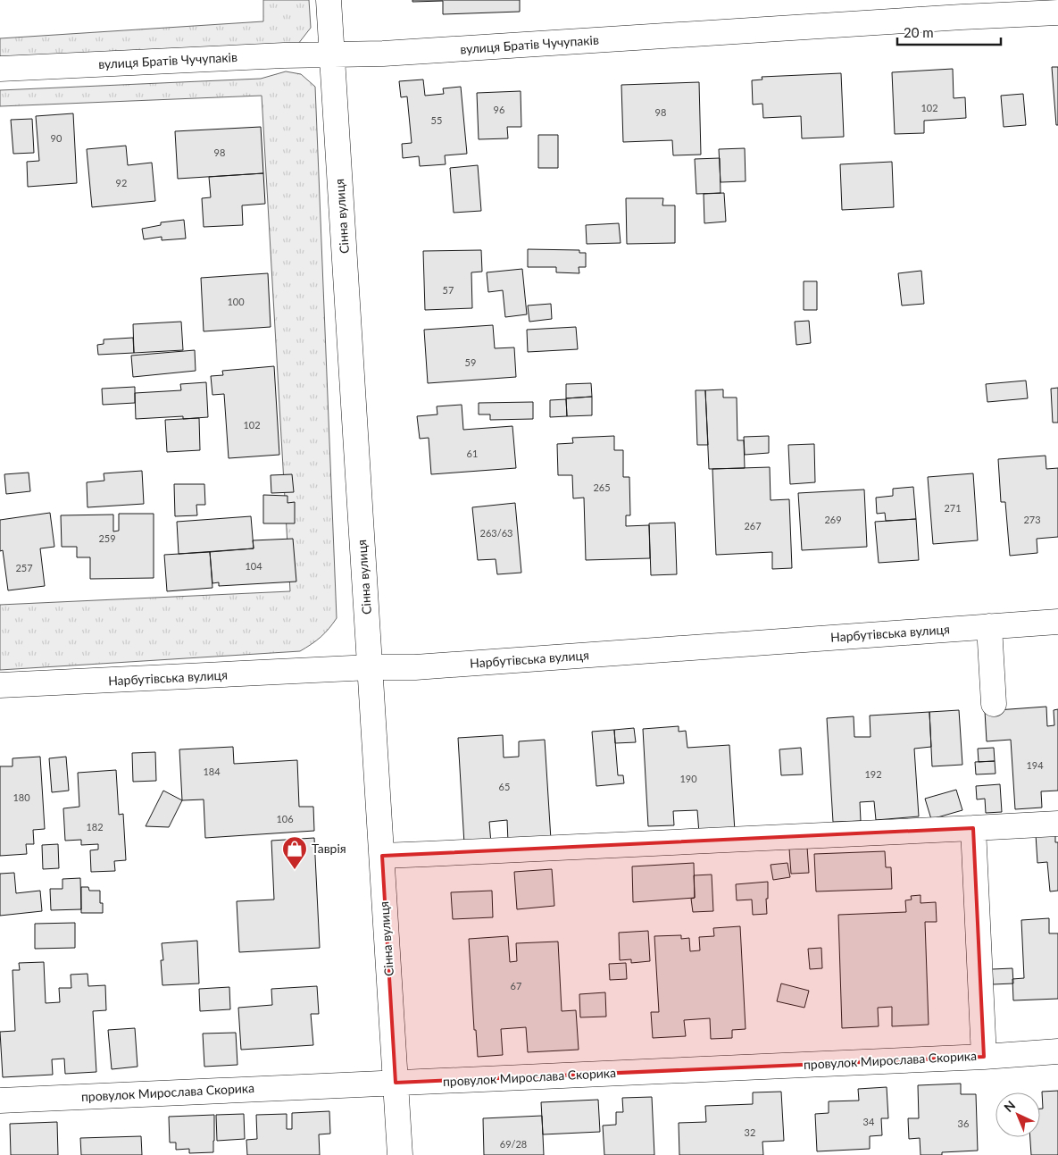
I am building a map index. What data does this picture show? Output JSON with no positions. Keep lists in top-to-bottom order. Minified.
{"streets":{"street":["вулиця Братів Чучупаків","Сінна вулиця","Нарбутівська вулиця","провулок Мирослава Скорика"]},"crossings":[["вулиця Братів Чучупаків","Сінна вулиця"],["Сінна вулиця","Нарбутівська вулиця"],["Сінна вулиця","провулок Мирослава Скорика"]],"places":{"shop":["Таврія"]},"house_numbers":["102","96","98","55","90","98","92","57","100","59","102","61","265","271","269","273","267","263/63","259","104","257","194","184","192","190","65","180","106","182","67","34","36","32","69/28"],"scale_bar":"20 m","north":"top left"}
